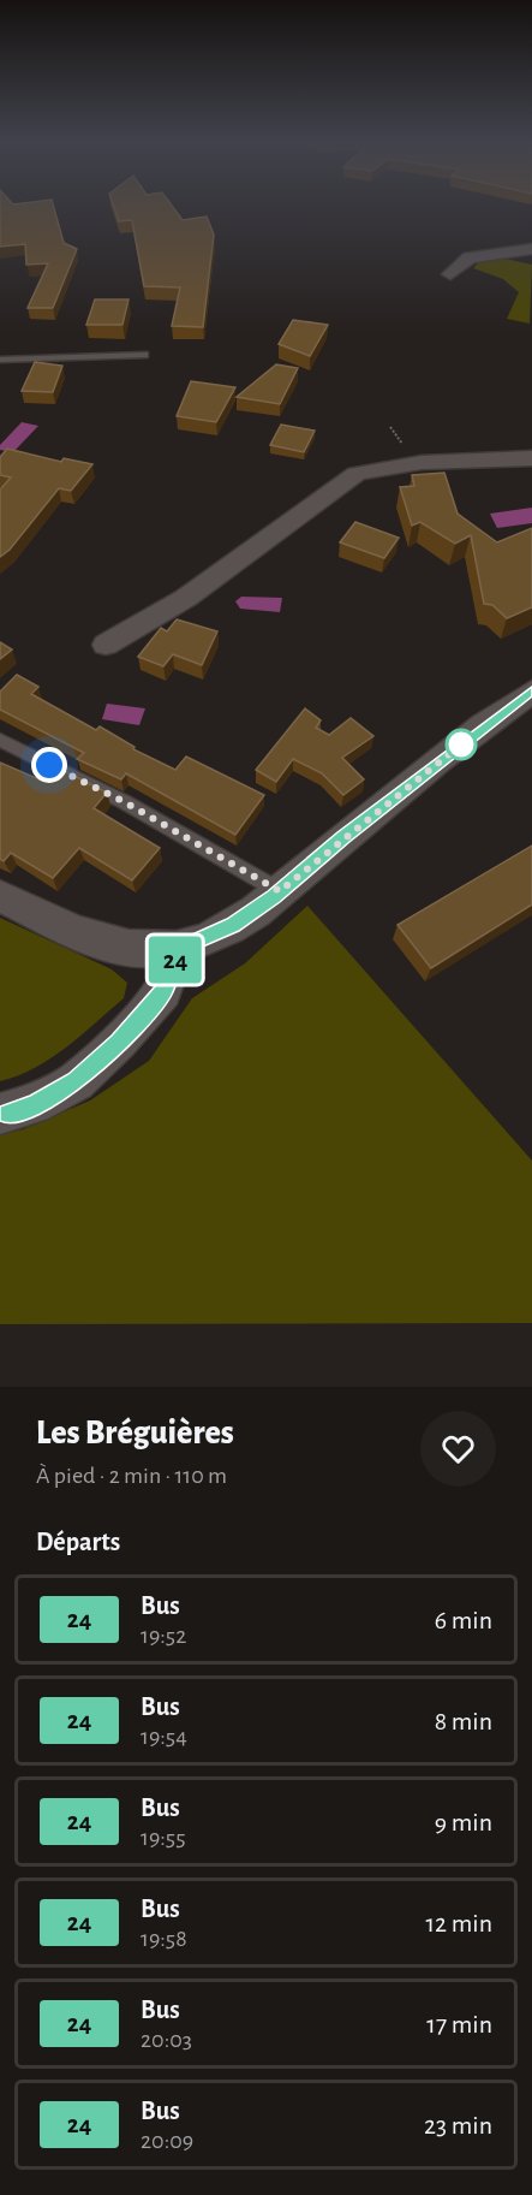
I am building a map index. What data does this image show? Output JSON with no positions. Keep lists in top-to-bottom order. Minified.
{"lines":["bus line 24"],"page":{"on_map":"24","heading":[["Les Bréguières","À pied · 2 min · 110 m"],"Départs"],"list":[{"mark":"24","name":"Bus","note":"19:52","value":"6 min"},{"mark":"24","name":"Bus","note":"19:54","value":"8 min"},{"mark":"24","name":"Bus","note":"19:55","value":"9 min"},{"mark":"24","name":"Bus","note":"19:58","value":"12 min"},{"mark":"24","name":"Bus","note":"20:03","value":"17 min"},{"mark":"24","name":"Bus","note":"20:09","value":"23 min"}]}}
